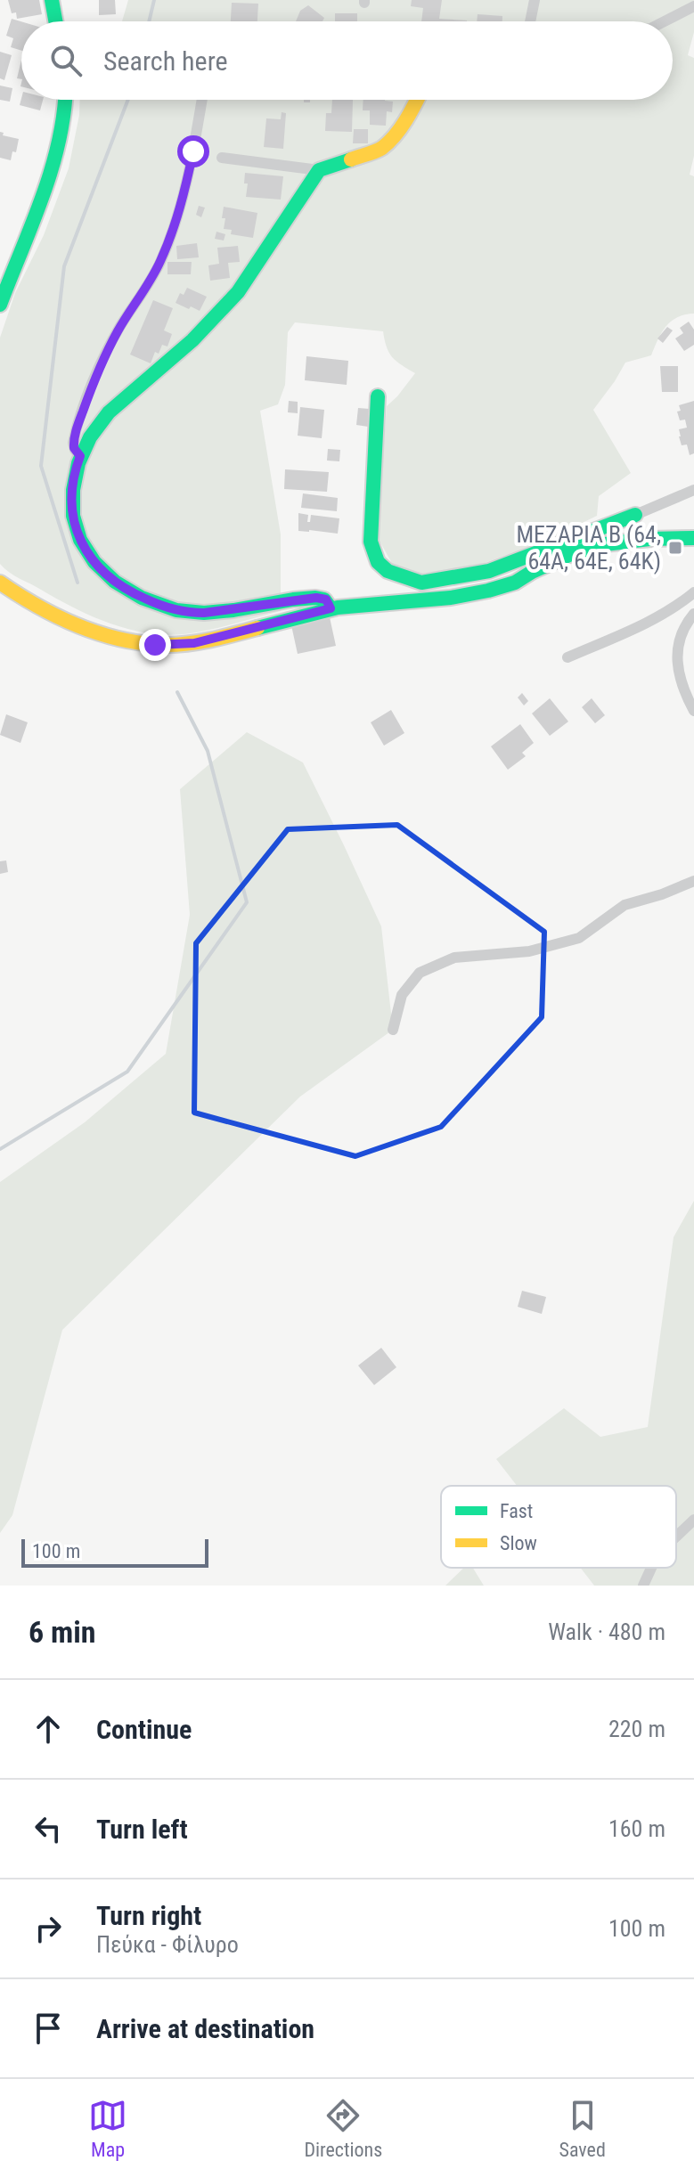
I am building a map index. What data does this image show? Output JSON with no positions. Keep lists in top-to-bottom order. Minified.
{"places":{"transit":["ΜΕΖΑΡΙΑ B (64, 64Α, 64Ε, 64Κ)"]},"legend":["Fast","Slow"],"scale_bar":"100 m","page":{"search":"Search here","scale":"100 m","heading":["6 min","Walk · 480 m"],"list":[["Continue","220 m"],["Turn left","160 m"],["Turn right","Πεύκα - Φίλυρο","100 m"],"Arrive at destination"],"nav":["Map","Directions","Saved"]}}
